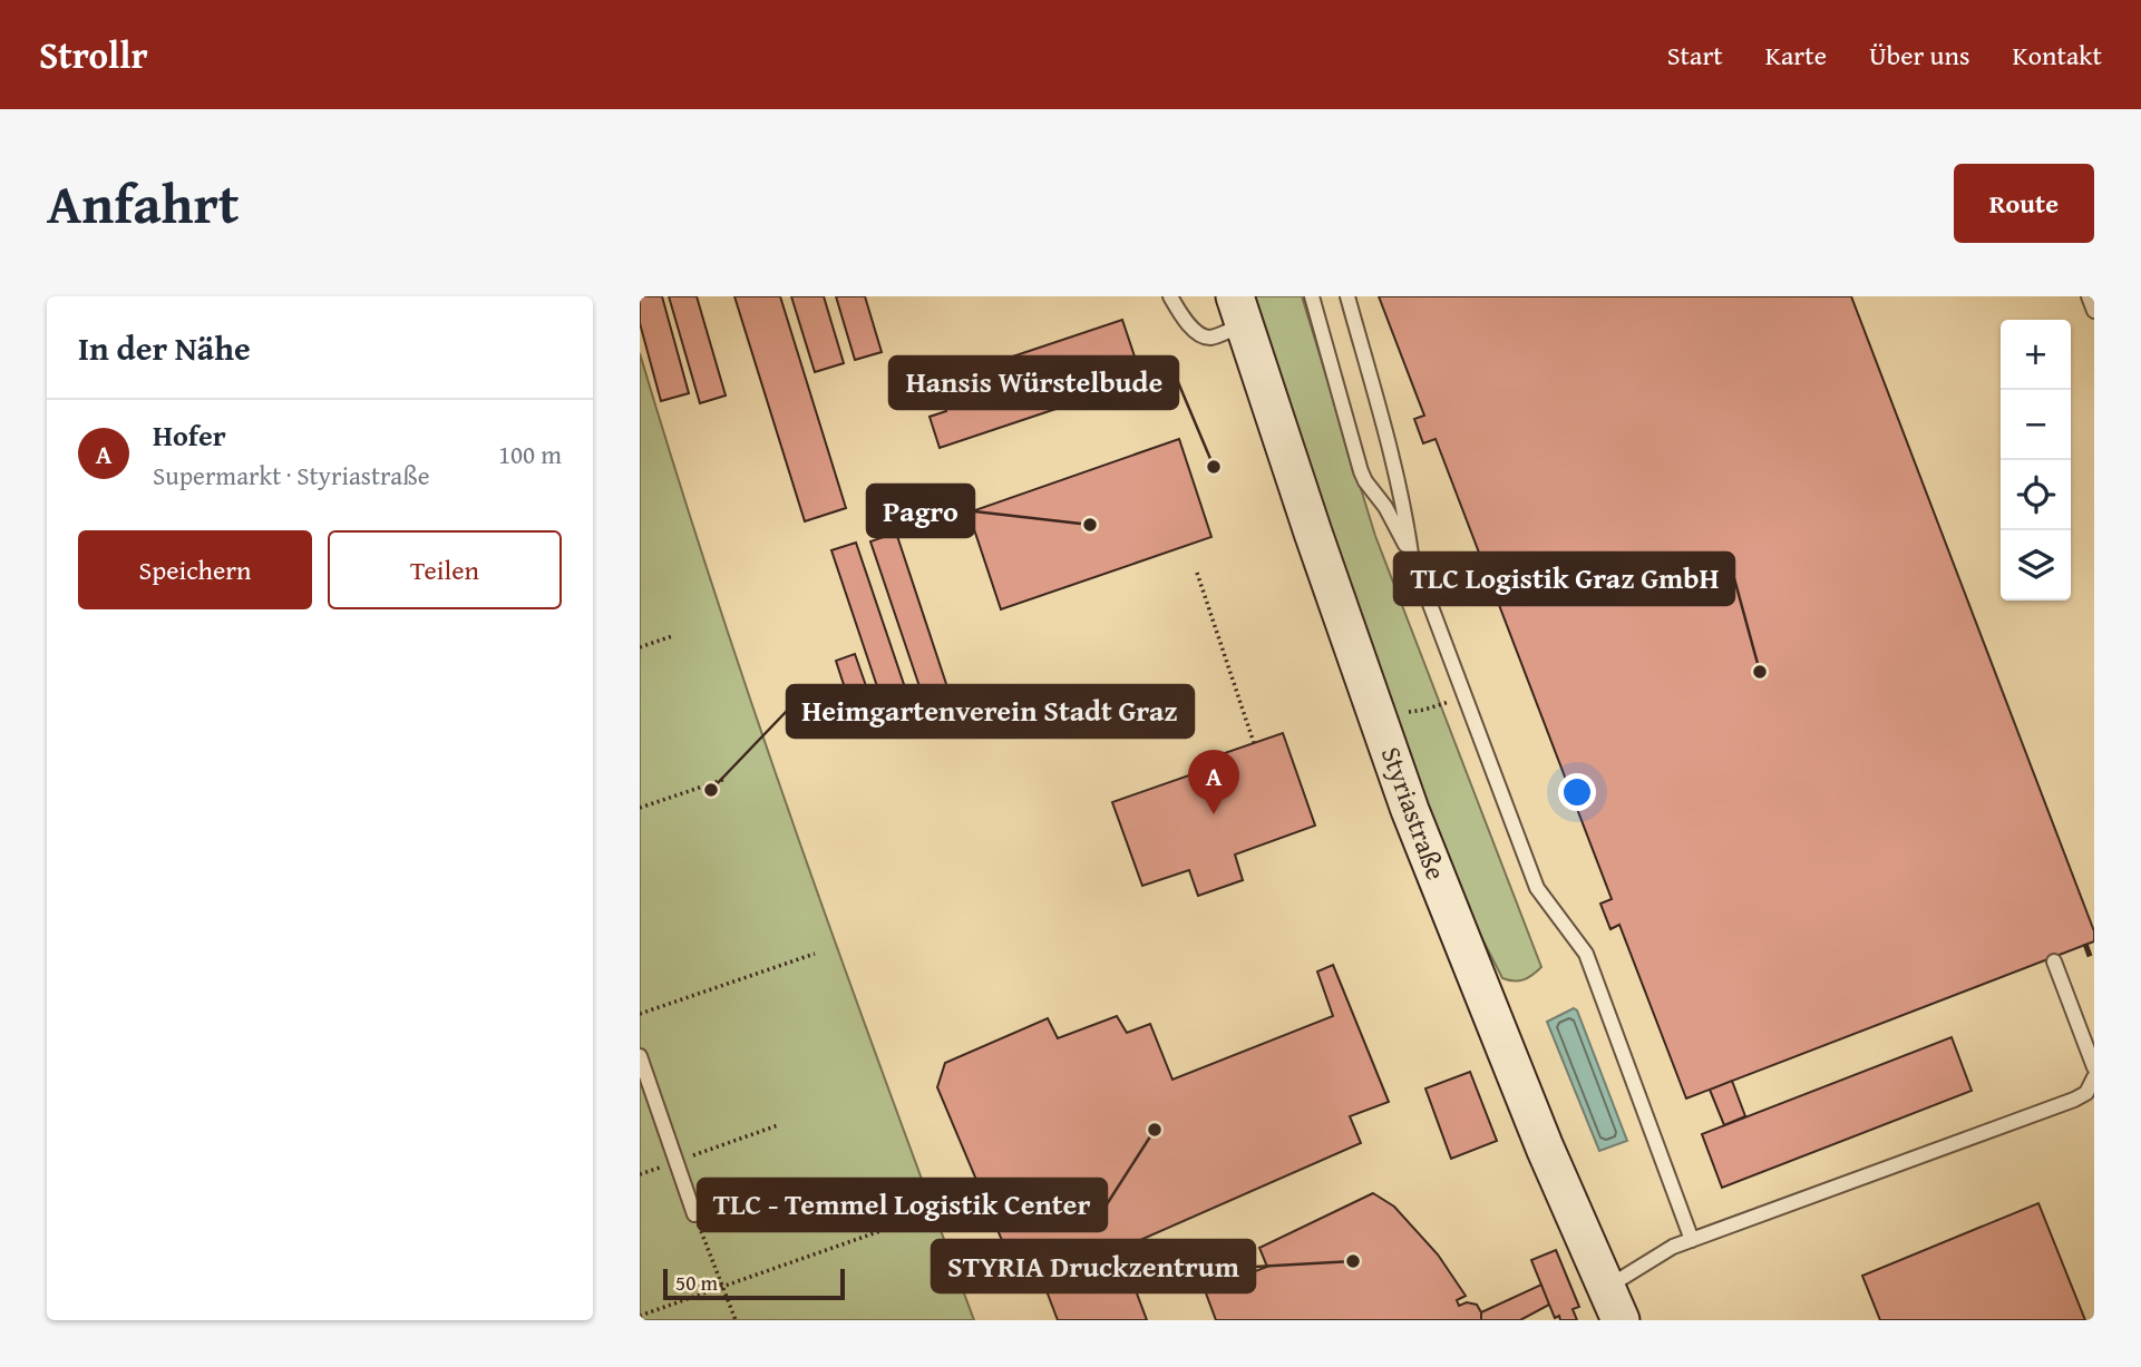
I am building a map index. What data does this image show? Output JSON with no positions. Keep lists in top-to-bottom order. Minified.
{"streets":{"street":["Styriastraße"]},"places":["Hansis Würstelbude","Pagro","TLC Logistik Graz GmbH","Heimgartenverein Stadt Graz","TLC - Temmel Logistik Center","STYRIA Druckzentrum"],"scale_bar":"50 m","page":{"header":"Strollr","nav":["Start","Karte","Über uns","Kontakt"],"title":"Anfahrt","buttons":["Route",["Speichern","Teilen"]],"heading":"In der Nähe","map_buttons":["+","−"],"list":[{"mark":"A","name":"Hofer","note":"Supermarkt · Styriastraße","value":"100 m"}],"pins":"A","scale":"50 m"}}
